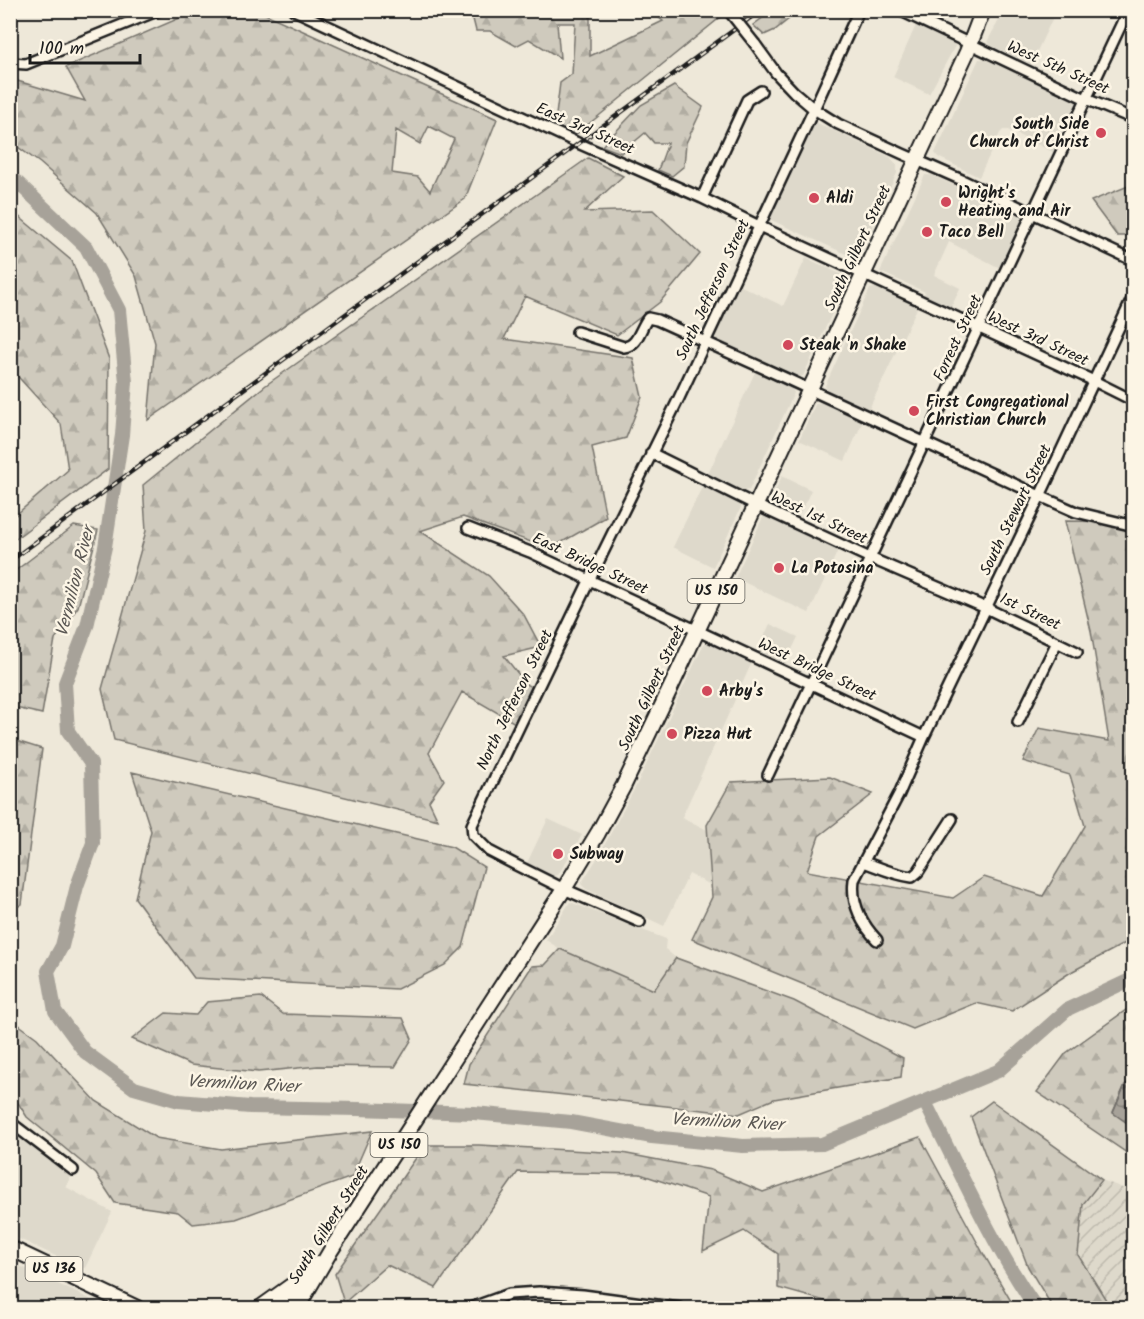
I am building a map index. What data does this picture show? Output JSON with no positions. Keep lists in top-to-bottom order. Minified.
{"streets":{"main road":["South Gilbert Street","US 150","US 136"],"street":["West 5th Street","East 3rd Street","South Jefferson Street","Forrest Street","West 3rd Street","South Stewart Street","West 1st Street","East Bridge Street","1st Street","West Bridge Street","North Jefferson Street"]},"crossings":[["West 5th Street","South Gilbert Street"],["West 5th Street","Forrest Street"],["East 3rd Street","South Gilbert Street"],["East 3rd Street","South Jefferson Street"],["East 3rd Street","West 3rd Street"],["South Gilbert Street","West 3rd Street"],["South Gilbert Street","West 1st Street"],["South Gilbert Street","East Bridge Street"],["South Gilbert Street","West Bridge Street"],["South Gilbert Street","North Jefferson Street"],["South Jefferson Street","West 1st Street"],["South Jefferson Street","East Bridge Street"],["South Jefferson Street","North Jefferson Street"],["Forrest Street","West 3rd Street"],["Forrest Street","West 1st Street"],["Forrest Street","1st Street"],["Forrest Street","West Bridge Street"],["West 3rd Street","South Stewart Street"],["South Stewart Street","1st Street"],["South Stewart Street","West Bridge Street"],["West 1st Street","1st Street"],["East Bridge Street","West Bridge Street"],["East Bridge Street","North Jefferson Street"]],"water":["Vermilion River"],"places":["South Side Church of Christ","Aldi","Wright's Heating and Air","Taco Bell","Steak 'n Shake","First Congregational Christian Church","La Potosina","Arby's","Pizza Hut","Subway"],"scale_bar":"100 m"}
